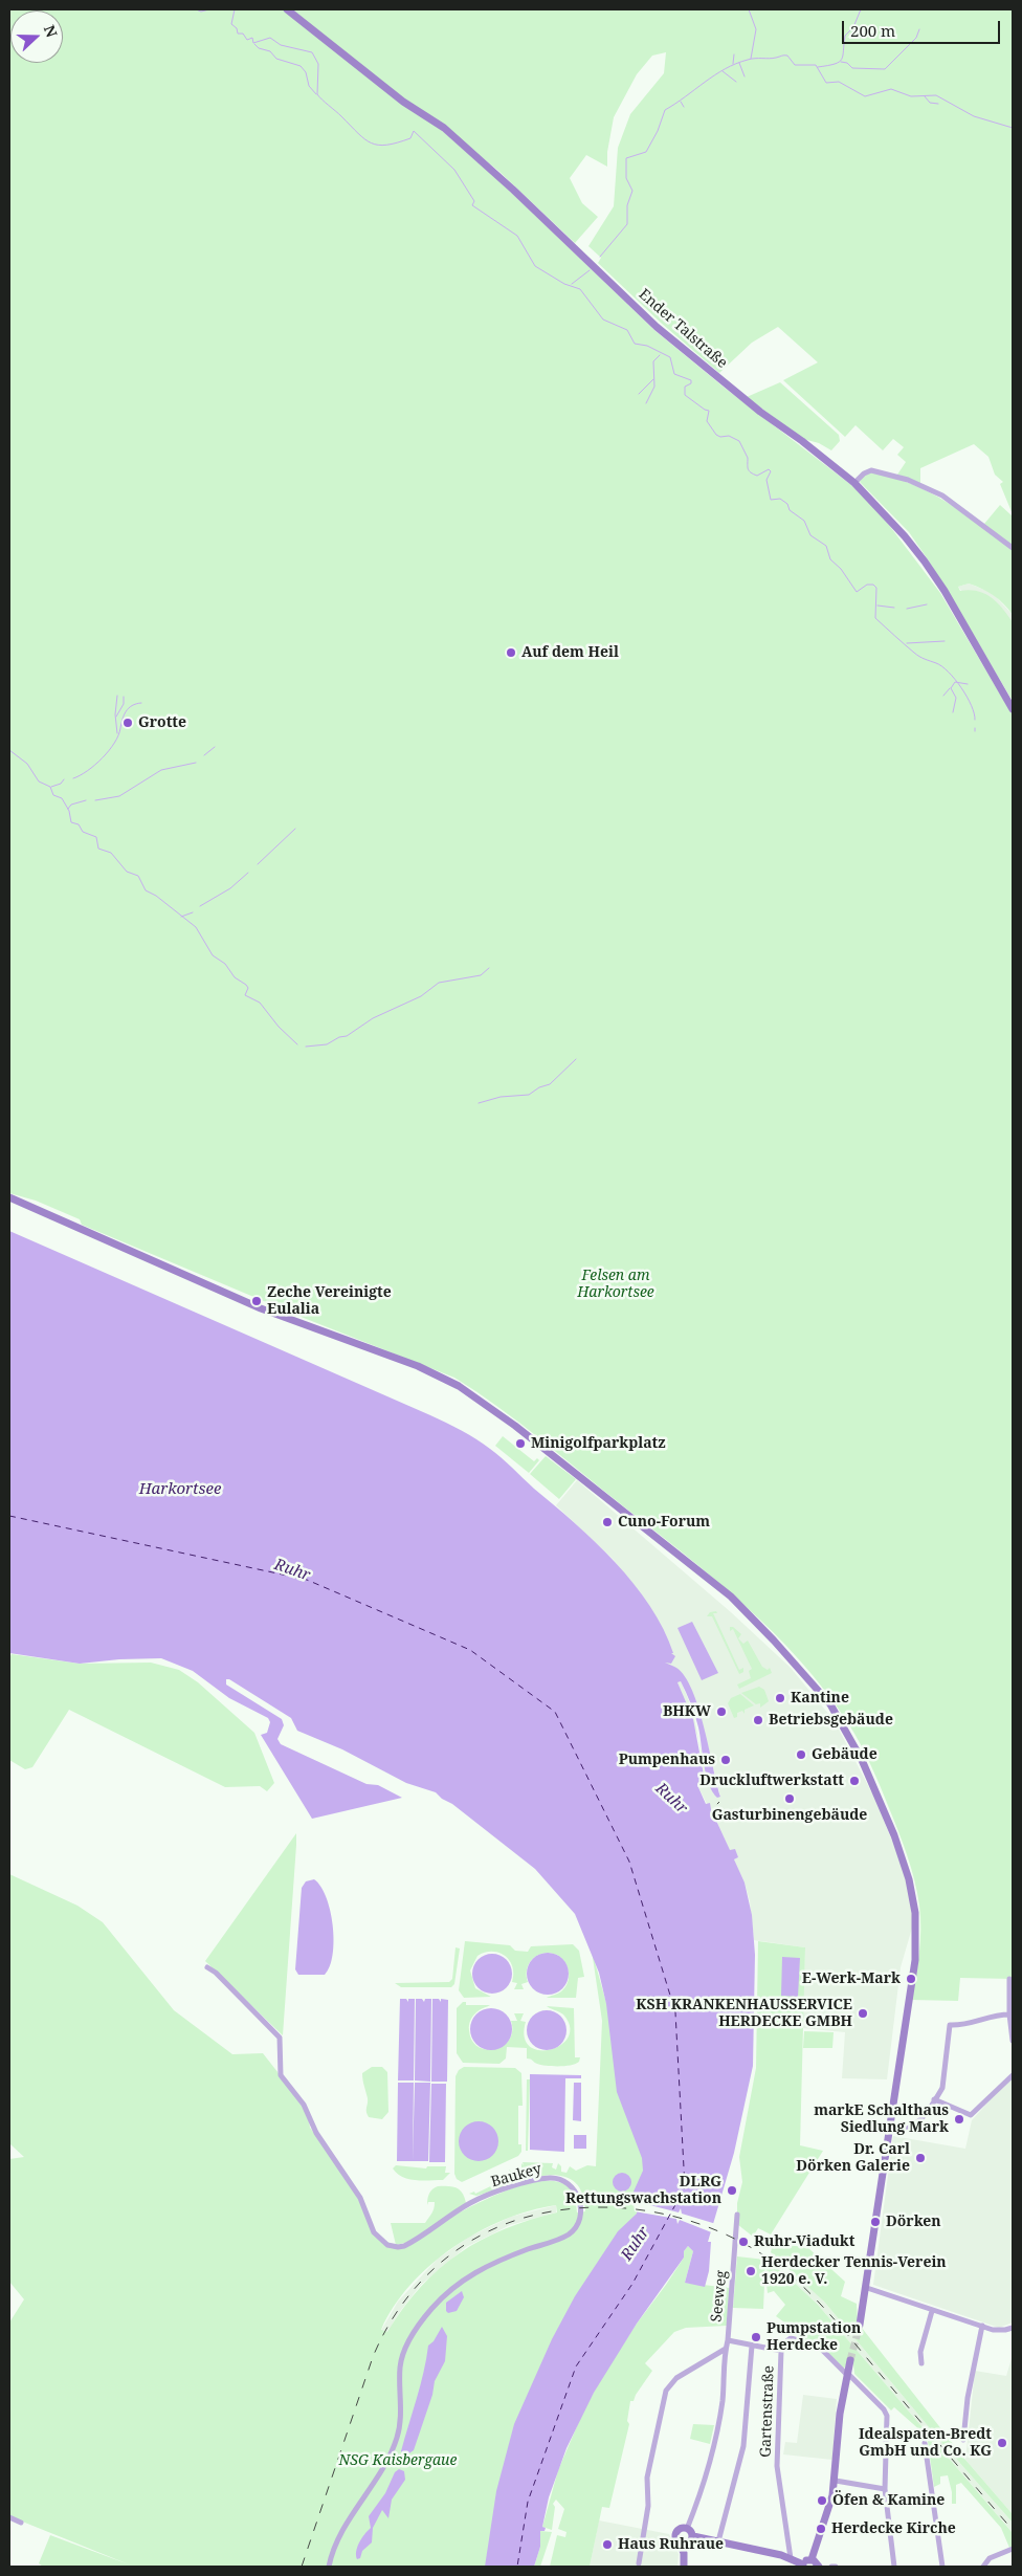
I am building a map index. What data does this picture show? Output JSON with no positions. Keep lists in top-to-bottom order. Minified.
{"streets":{"main road":["Ender Talstraße"],"street":["Baukey","Seeweg","Gartenstraße"]},"crossings":[["Seeweg","Gartenstraße"]],"water":["Harkortsee","Ruhr"],"parks":["Felsen am Harkortsee","NSG Kaisbergaue"],"places":["Auf dem Heil","Grotte","Zeche Vereinigte Eulalia","Minigolfparkplatz","Cuno-Forum","Kantine","BHKW","Betriebsgebäude","Gebäude","Pumpenhaus","Druckluftwerkstatt","Gasturbinengebäude","E-Werk-Mark","KSH KRANKENHAUSSERVICE HERDECKE GMBH","markE Schalthaus Siedlung Mark","Dr. Carl Dörken Galerie","DLRG Rettungswachstation","Dörken","Ruhr-Viadukt","Herdecker Tennis-Verein 1920 e. V.","Pumpstation Herdecke","Idealspaten-Bredt GmbH und Co. KG","Öfen & Kamine","Herdecke Kirche","Haus Ruhraue"],"scale_bar":"200 m","north":"right"}
